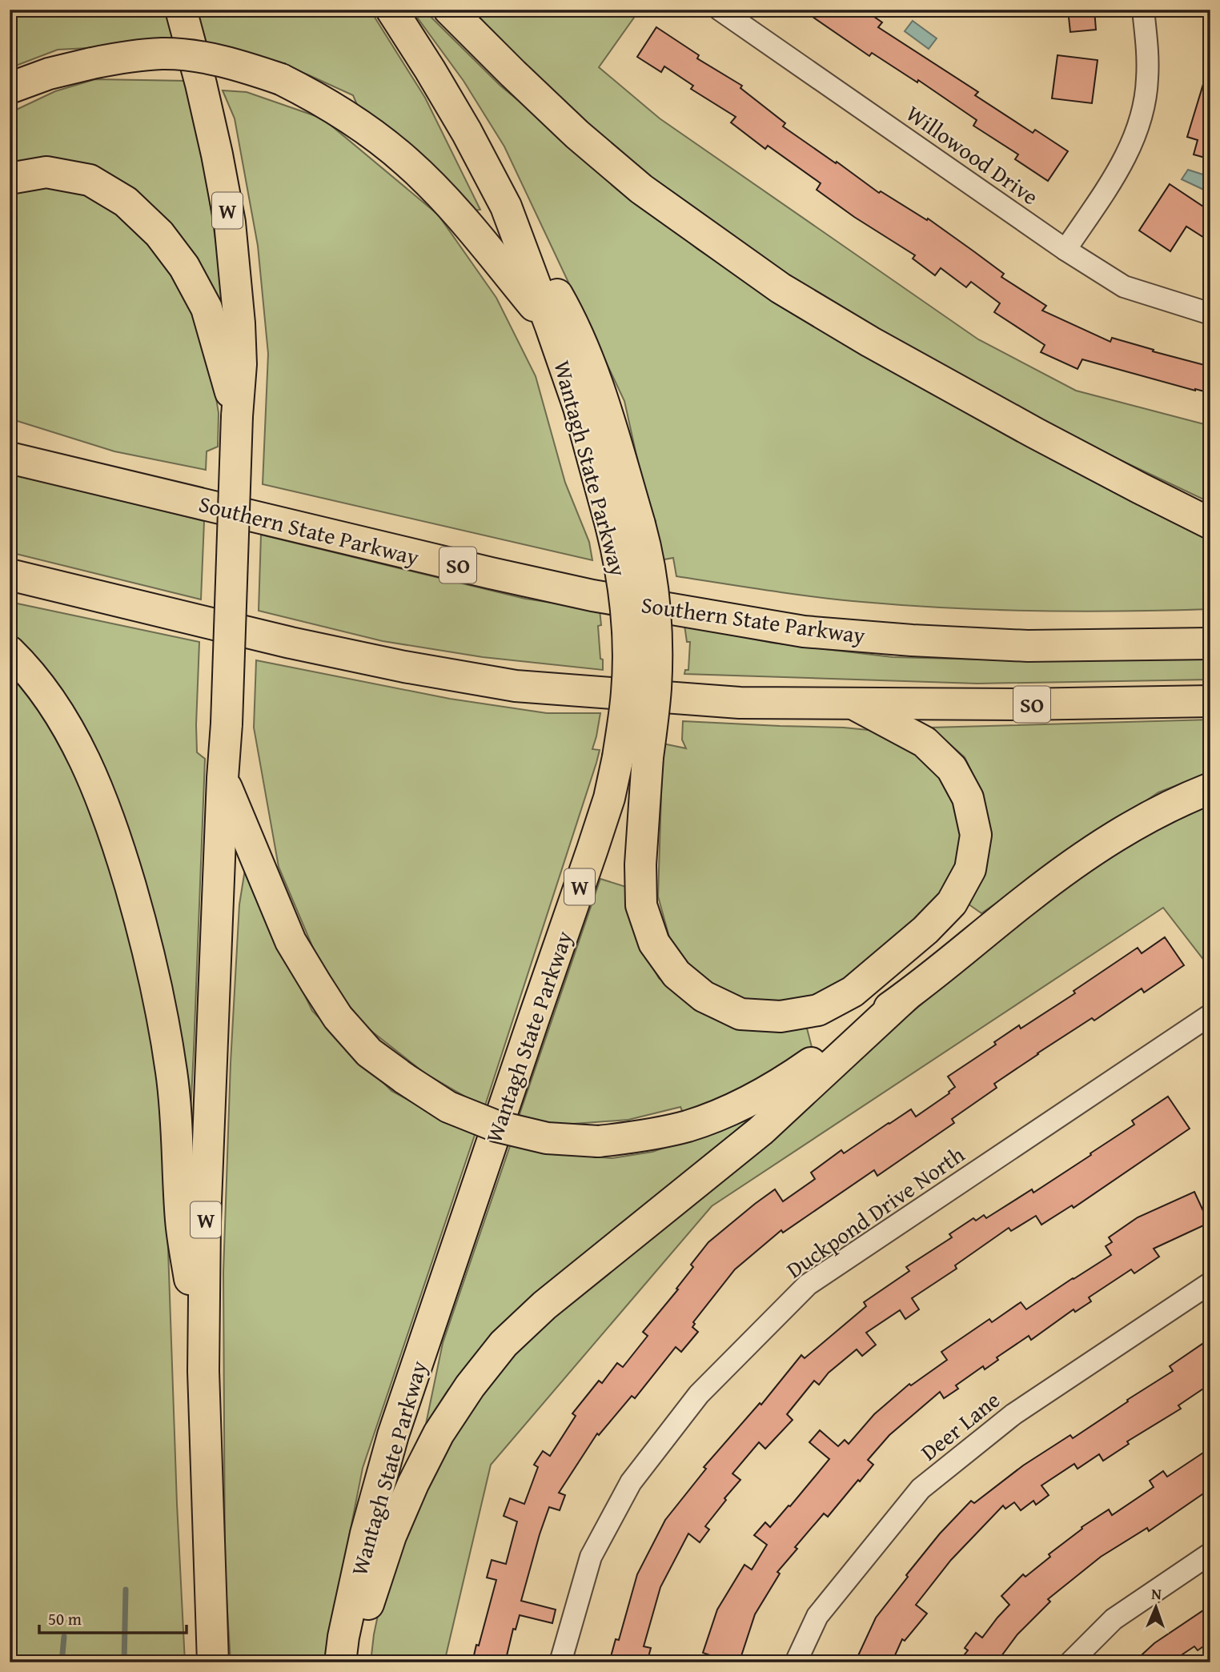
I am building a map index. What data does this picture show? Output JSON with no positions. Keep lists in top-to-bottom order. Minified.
{"streets":{"highway":["W","Wantagh State Parkway","Southern State Parkway","SO"],"street":["Willowood Drive","Duckpond Drive North","Deer Lane"]},"scale_bar":"50 m","north":"top"}
